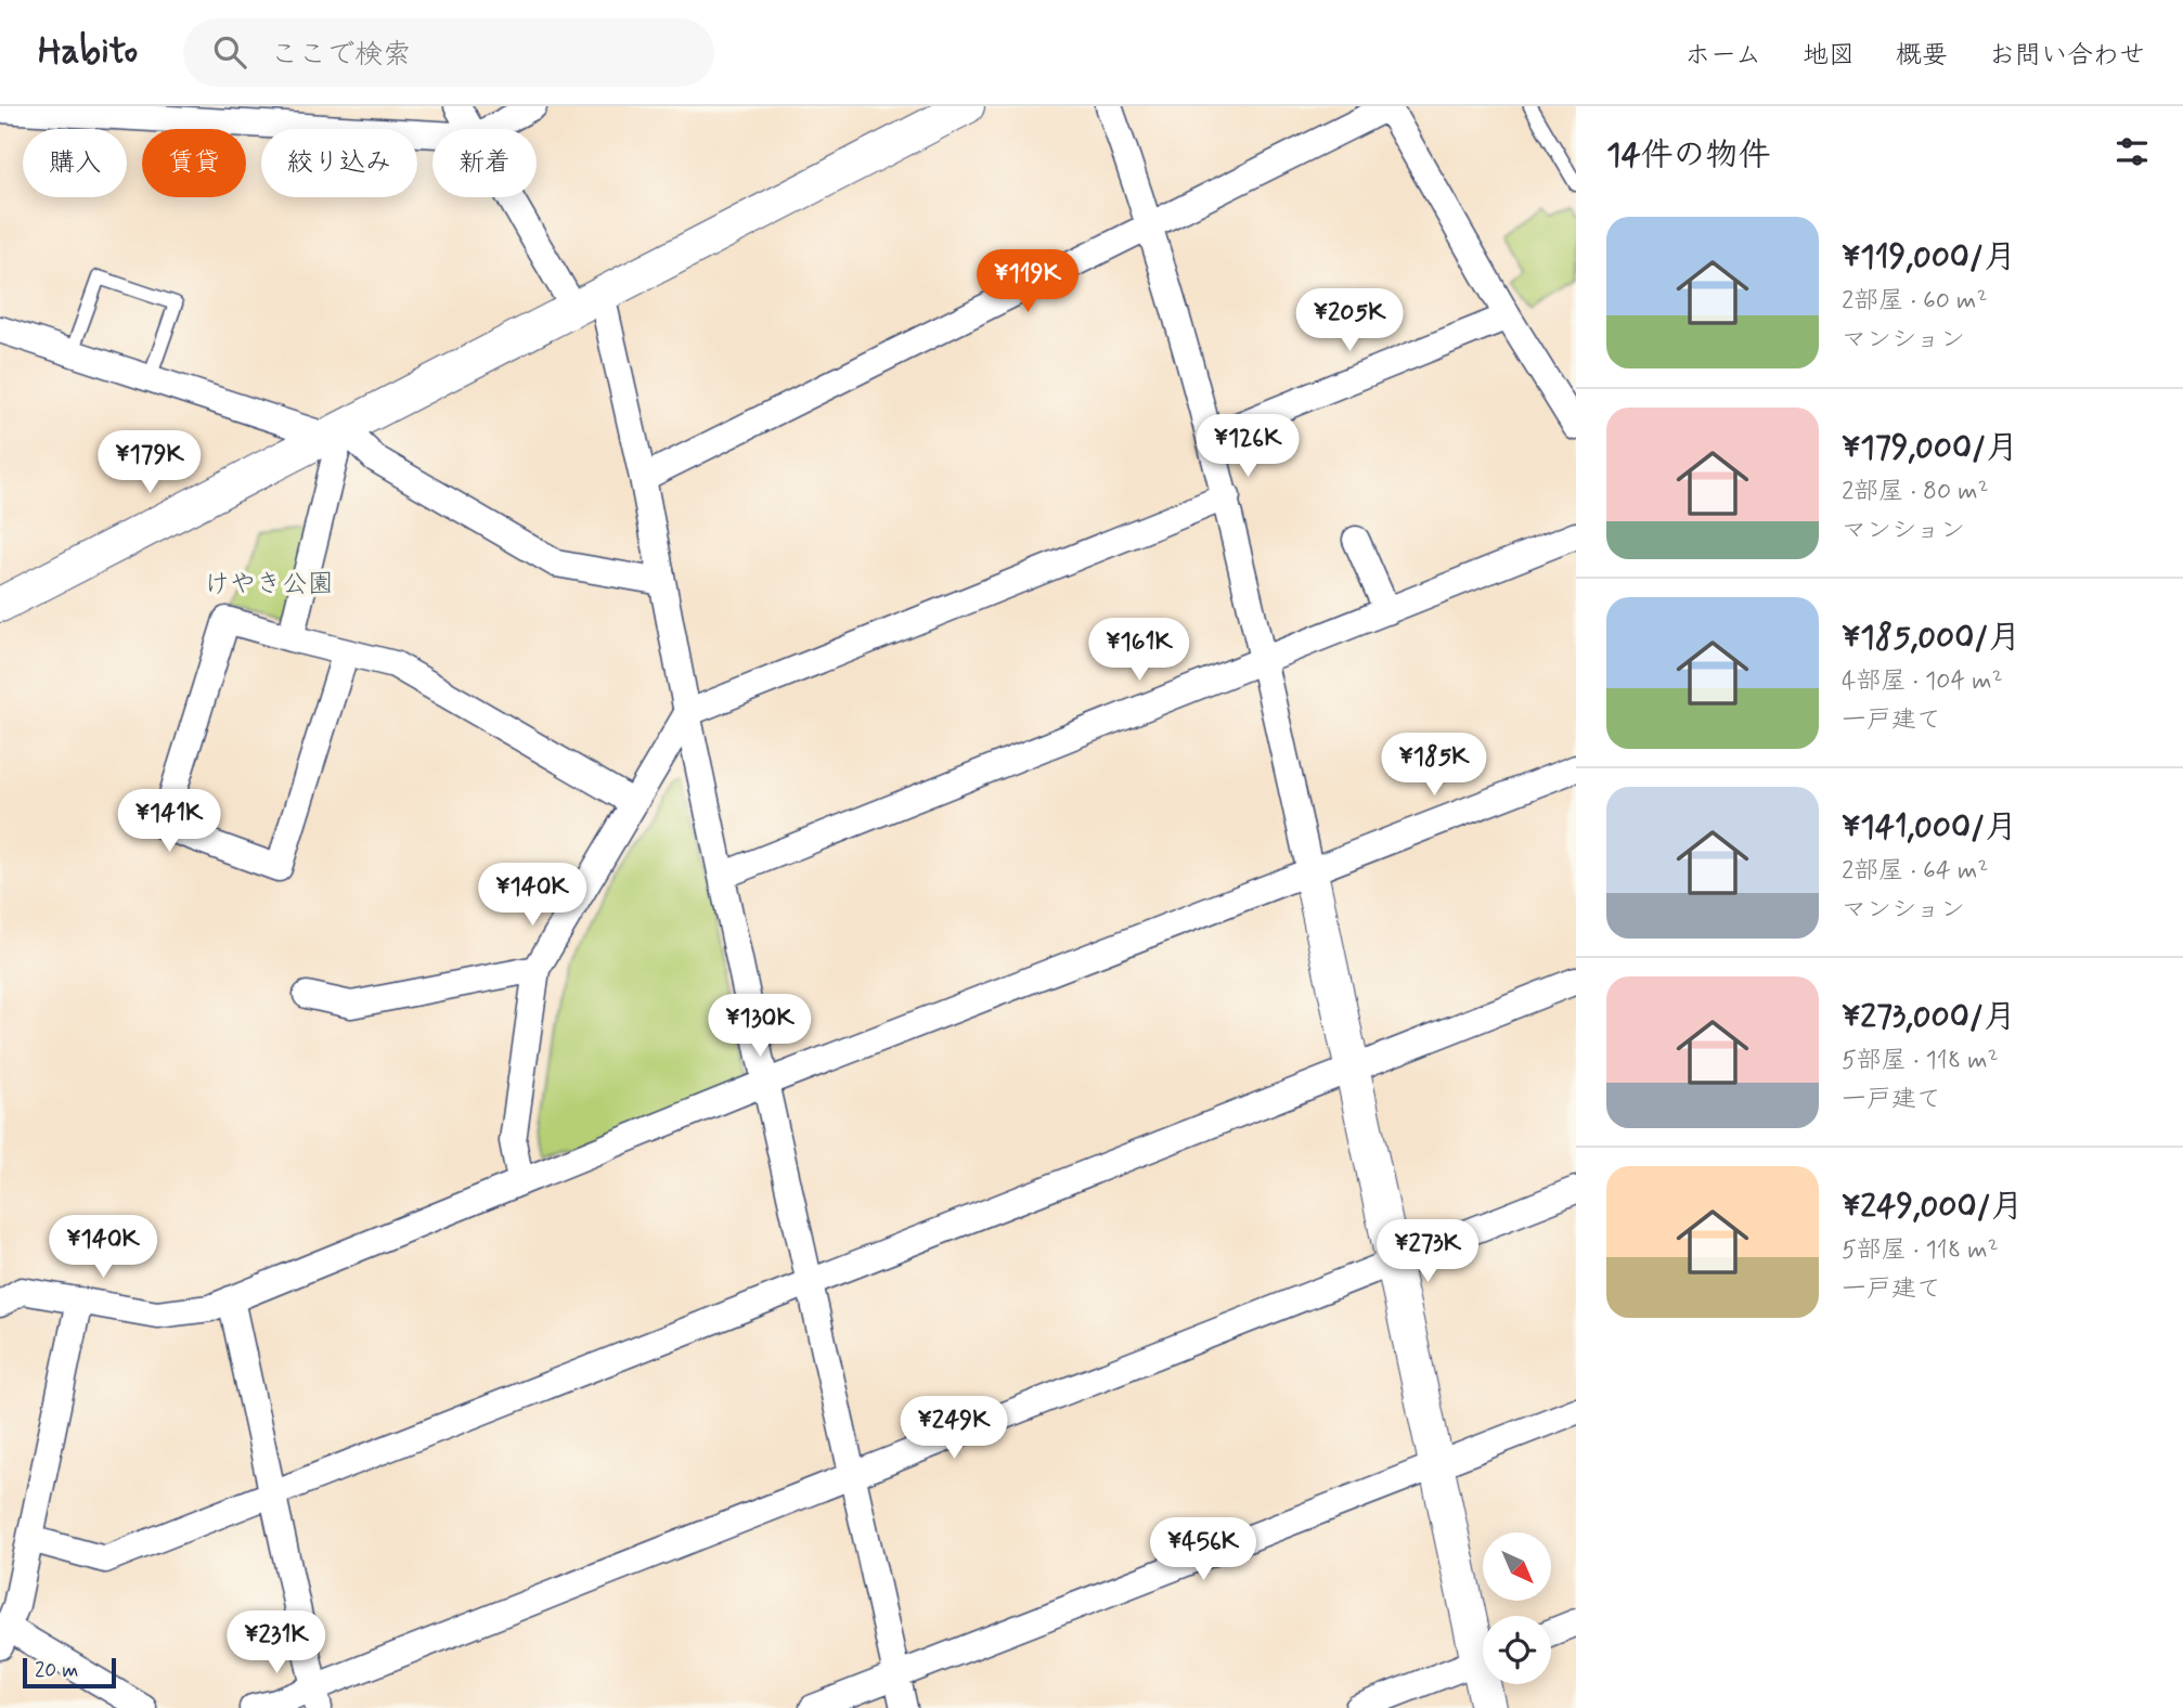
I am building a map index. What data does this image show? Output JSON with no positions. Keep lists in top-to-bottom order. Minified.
{"parks":["けやき公園"],"scale_bar":"20 m","north":"bottom right","page":{"header":"Habito","search":"ここで検索","nav":["ホーム","地図","概要","お問い合わせ"],"heading":"14件の物件","chip":["購入","賃貸","絞り込み","新着"],"list":[{"name":"¥119,000/月","note":"2部屋 · 60 m² · マンション"},{"name":"¥179,000/月","note":"2部屋 · 80 m² · マンション"},{"name":"¥185,000/月","note":"4部屋 · 104 m² · 一戸建て"},{"name":"¥141,000/月","note":"2部屋 · 64 m² · マンション"},{"name":"¥273,000/月","note":"5部屋 · 118 m² · 一戸建て"},{"name":"¥249,000/月","note":"5部屋 · 118 m² · 一戸建て"}],"price":["¥119K","¥205K","¥126K","¥179K","¥161K","¥185K","¥141K","¥140K","¥130K","¥140K","¥273K","¥249K","¥456K","¥231K"],"scale":"20 m"}}
